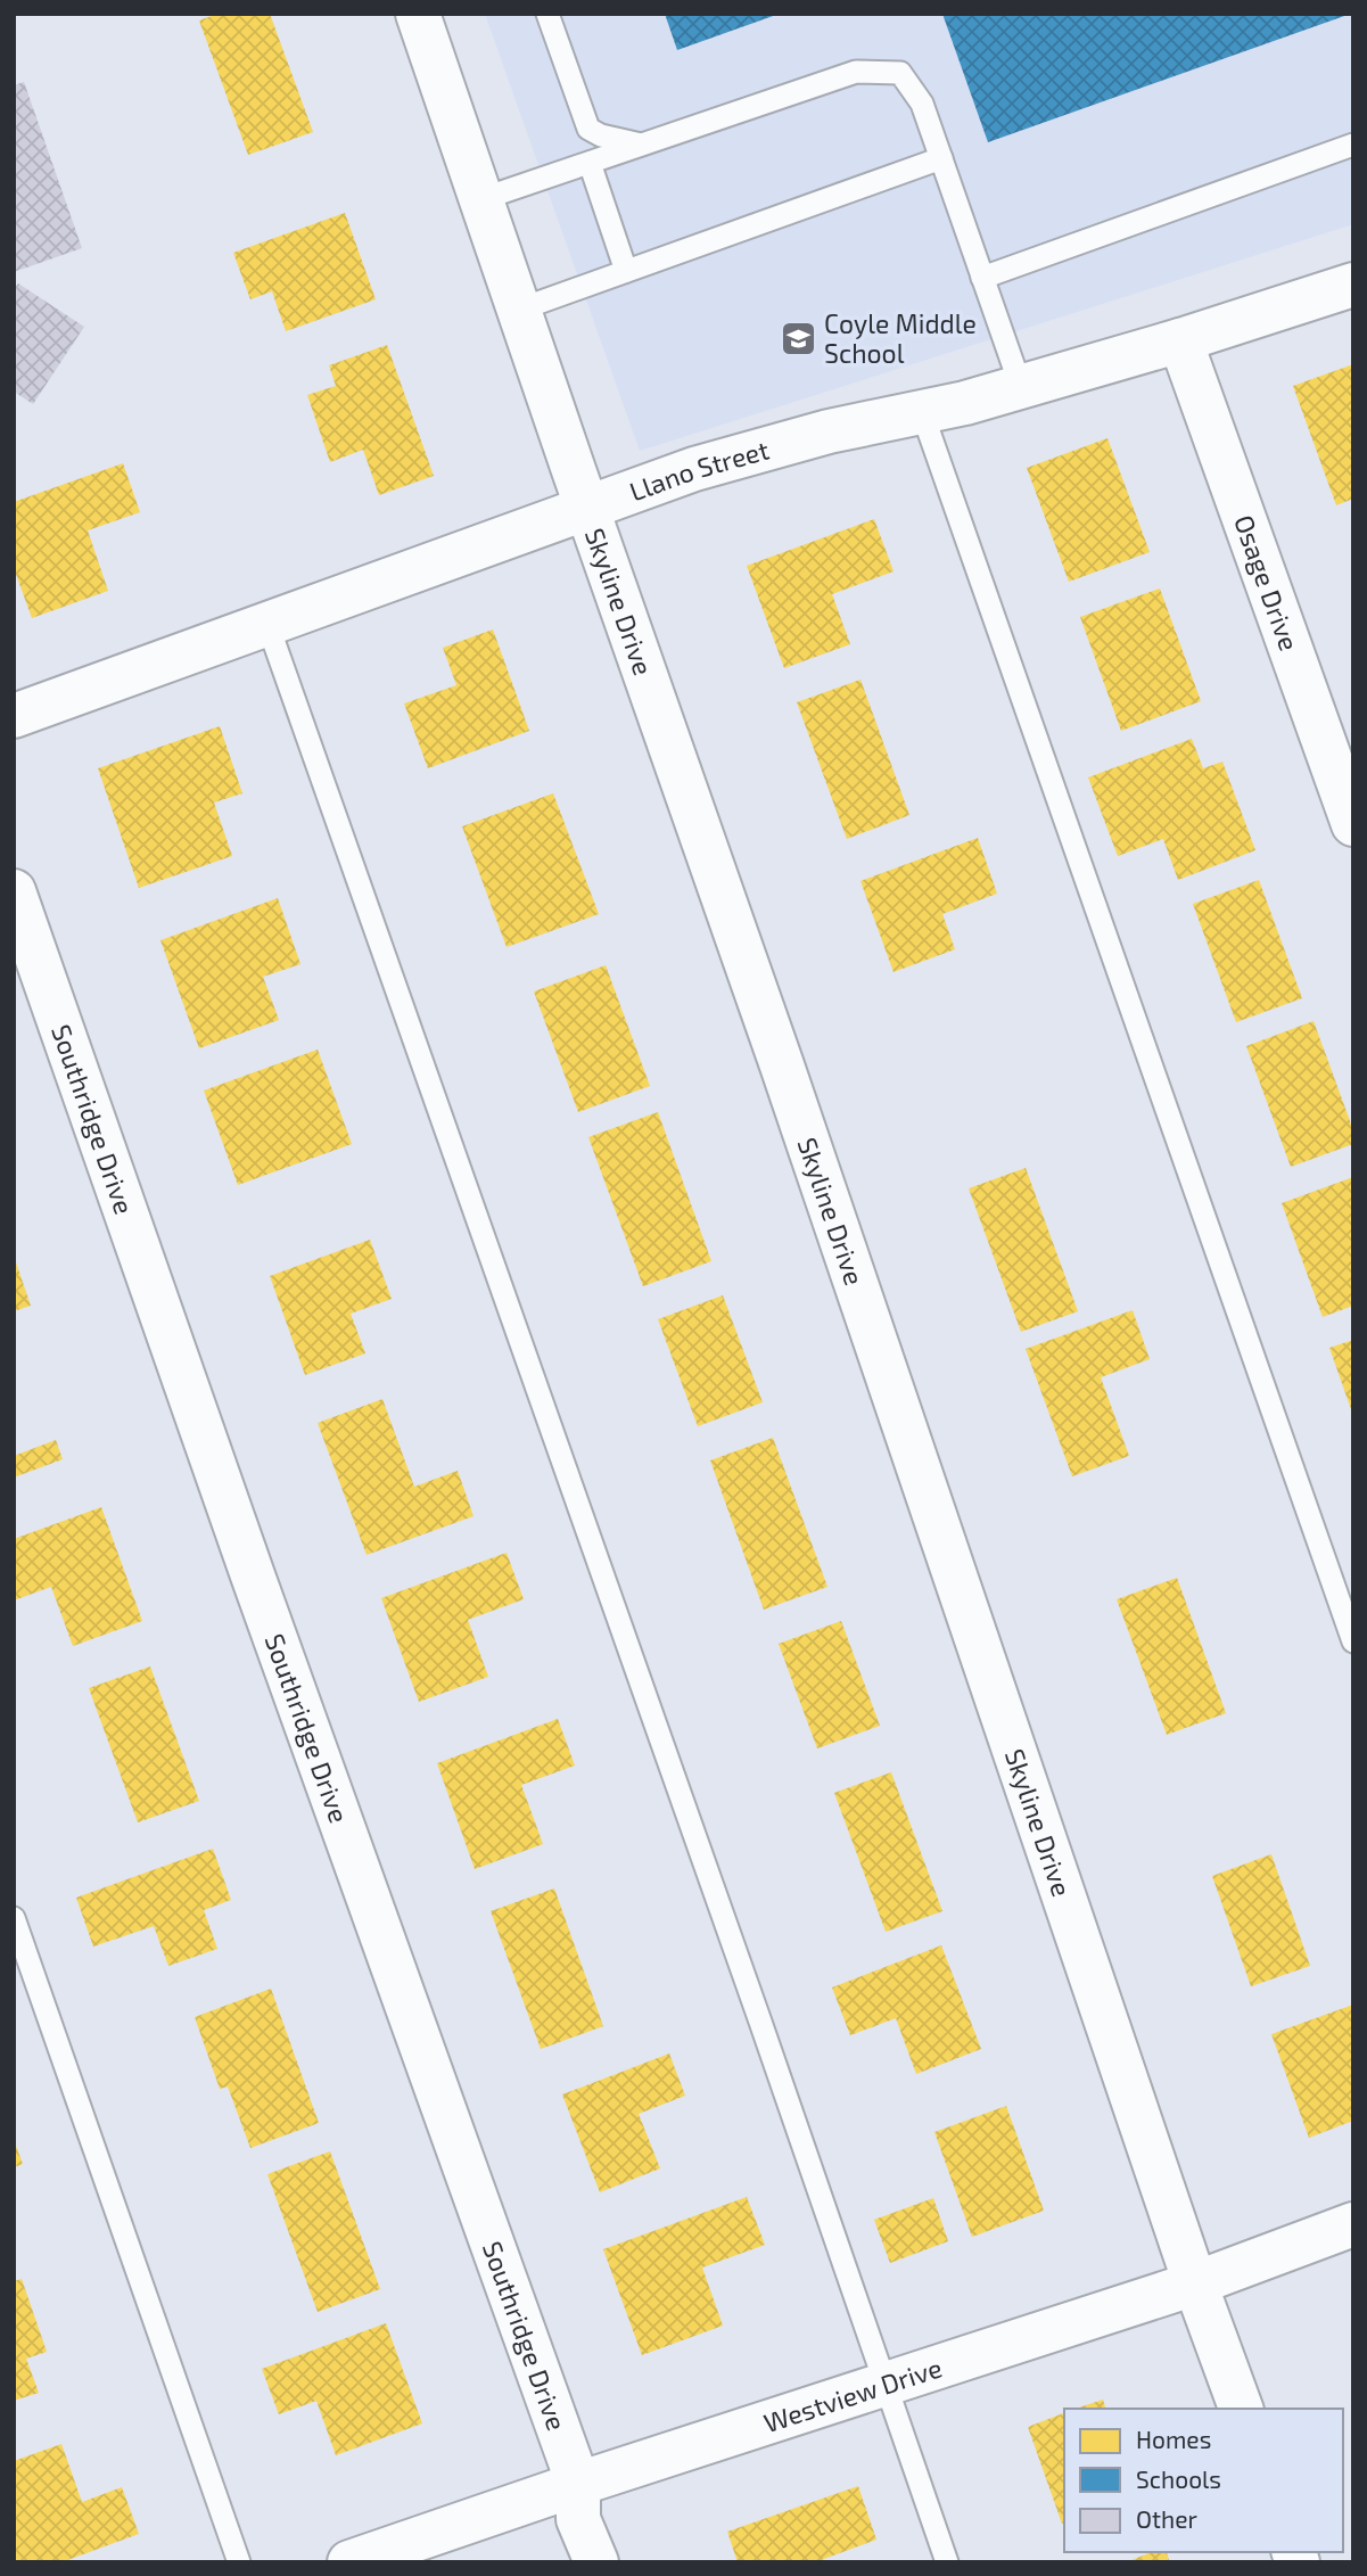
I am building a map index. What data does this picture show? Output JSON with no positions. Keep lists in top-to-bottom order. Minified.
{"streets":{"street":["Llano Street","Osage Drive","Skyline Drive","Southridge Drive","Westview Drive"]},"crossings":[["Llano Street","Osage Drive"],["Llano Street","Skyline Drive"],["Skyline Drive","Westview Drive"],["Southridge Drive","Westview Drive"]],"places":{"school or university":["Coyle Middle School"]},"legend":["Homes","Schools","Other"]}
